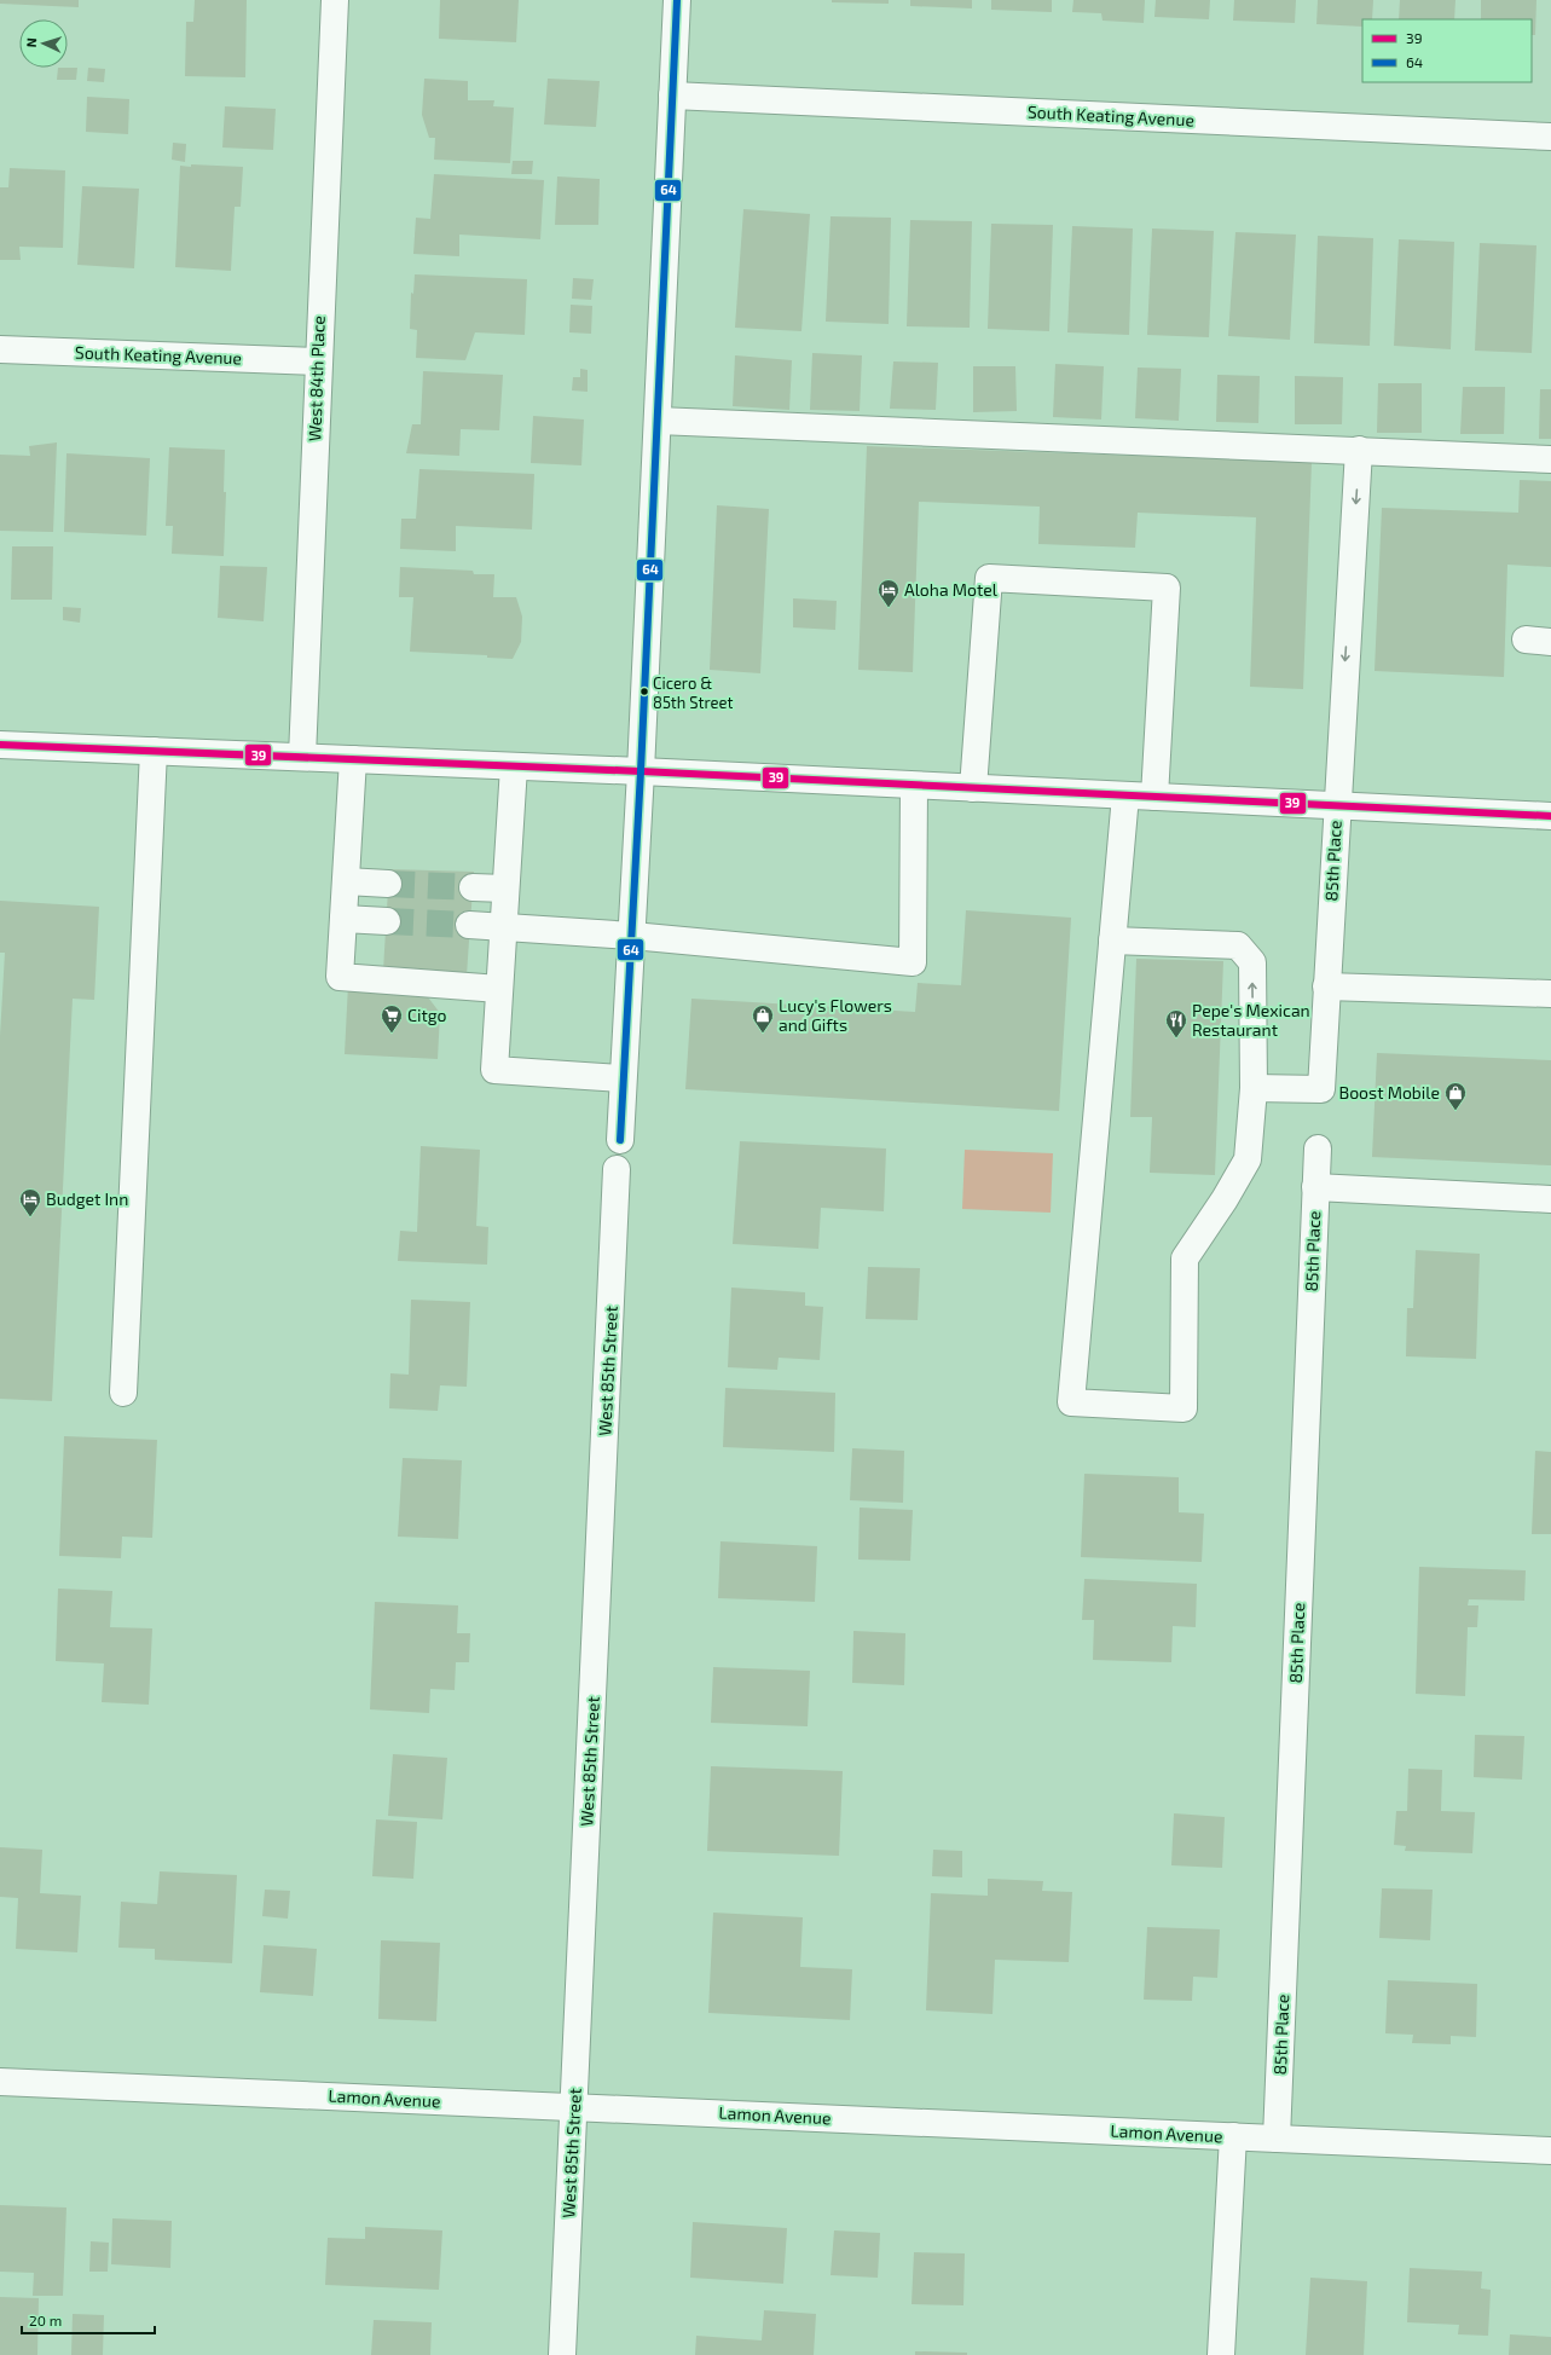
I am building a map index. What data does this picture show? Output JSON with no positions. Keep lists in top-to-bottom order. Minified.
{"streets":{"street":["South Keating Avenue","West 84th Place","85th Place","West 85th Street","Lamon Avenue"]},"crossings":[["South Keating Avenue","West 84th Place"],["85th Place","Lamon Avenue"],["West 85th Street","Lamon Avenue"]],"places":{"hotel":["Aloha Motel","Budget Inn"],"other":["Cicero & 85th Street"],"supermarket":["Citgo"],"shop":["Lucy's Flowers and Gifts","Boost Mobile"],"restaurant":["Pepe's Mexican Restaurant"]},"lines":["transit line 64","transit line 39"],"legend":["39","64"],"scale_bar":"20 m","north":"left"}
